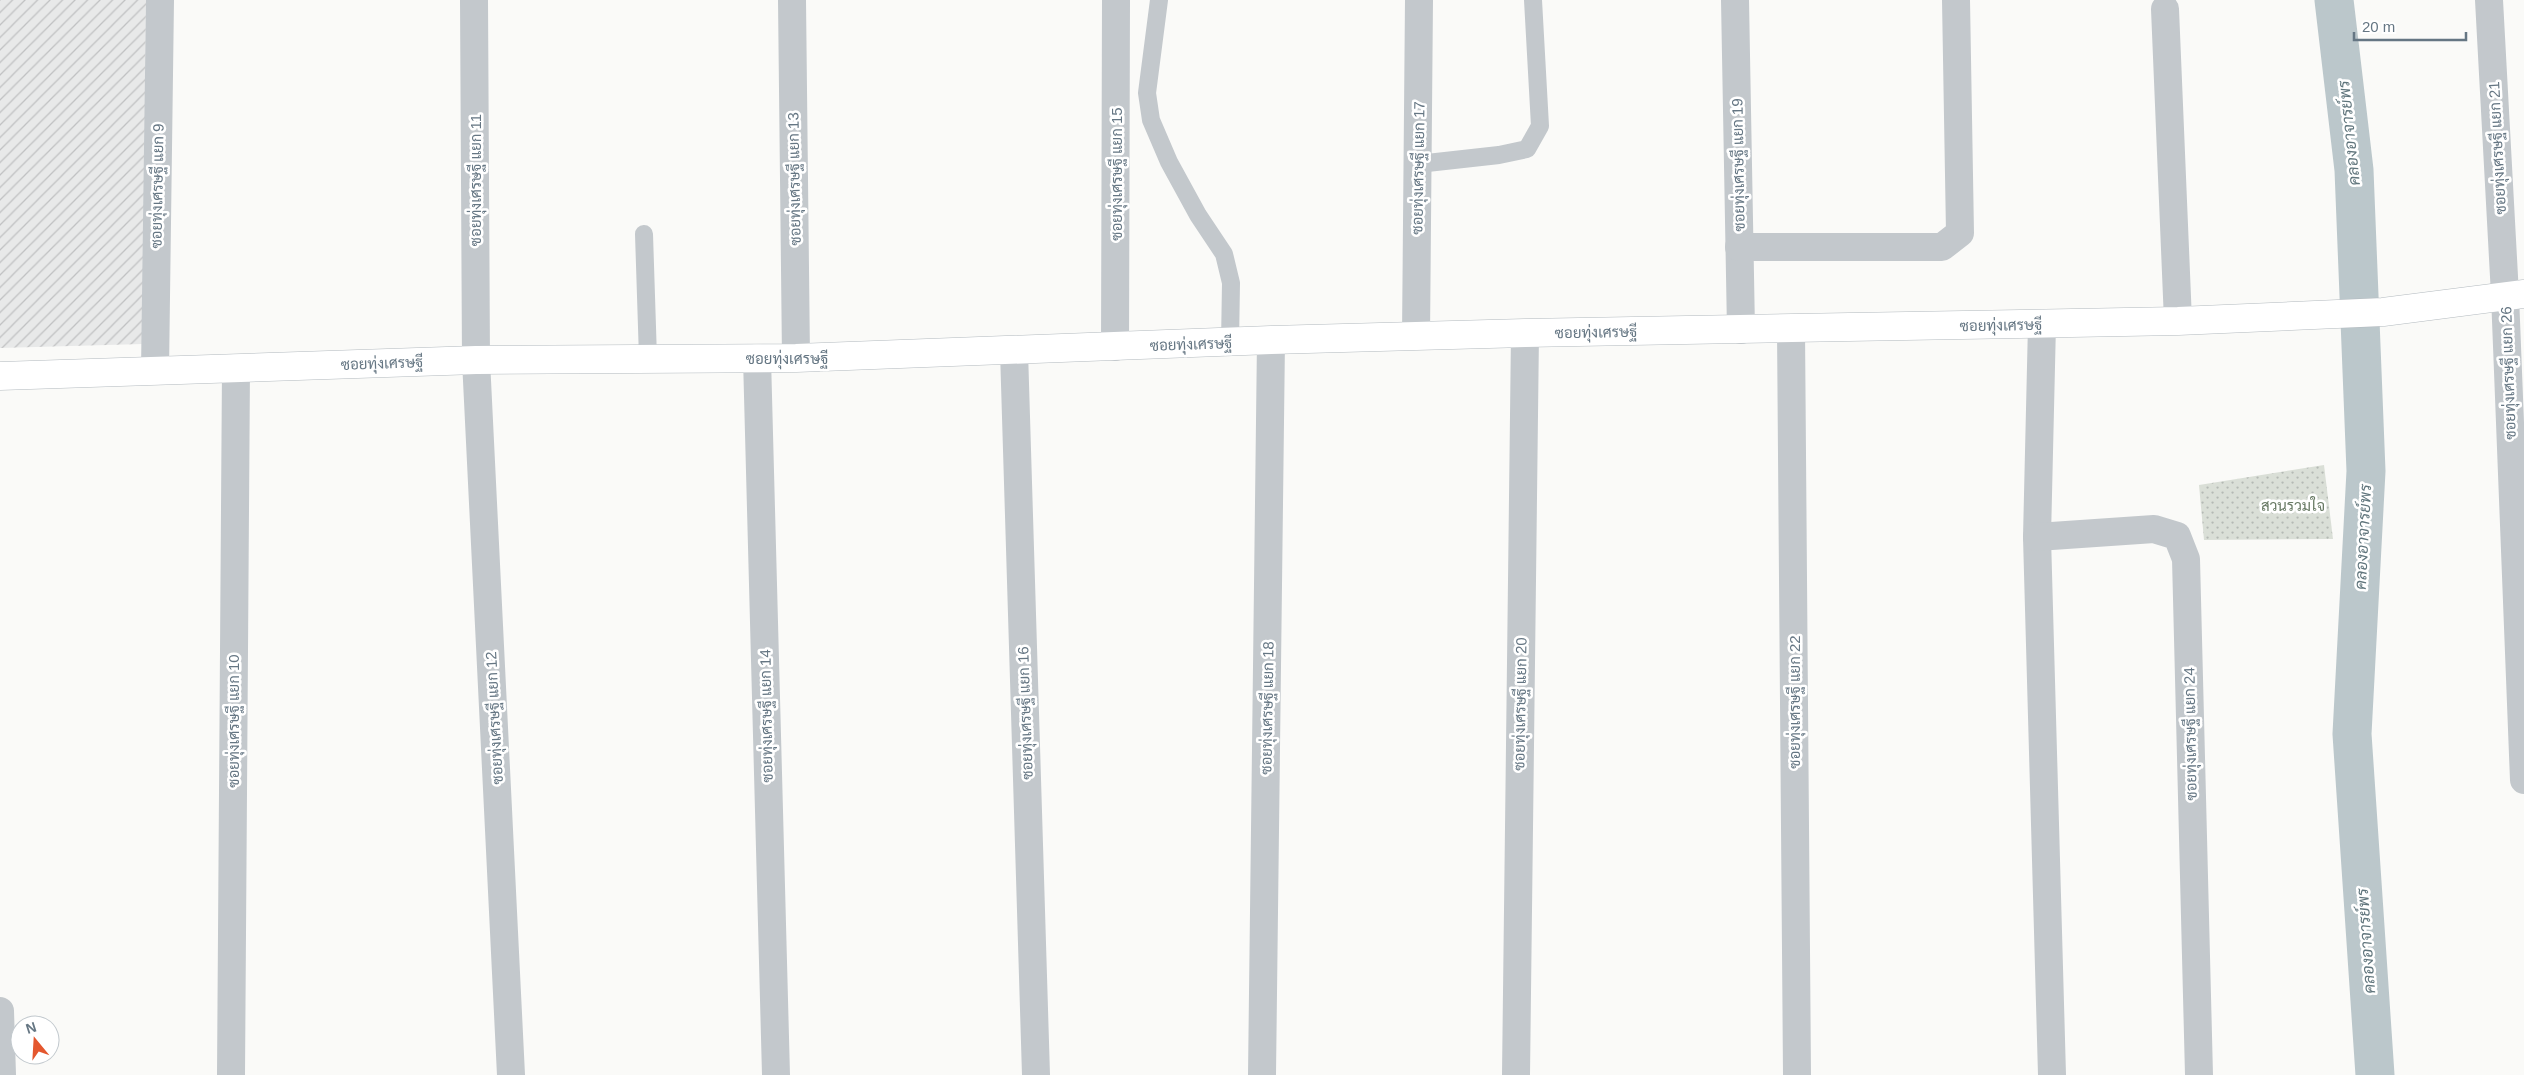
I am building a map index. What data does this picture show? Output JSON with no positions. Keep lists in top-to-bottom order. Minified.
{"streets":{"main road":["ซอยทุ่งเศรษฐี"],"street":["ซอยทุ่งเศรษฐี แยก 21","ซอยทุ่งเศรษฐี แยก 19","ซอยทุ่งเศรษฐี แยก 17","ซอยทุ่งเศรษฐี แยก 15","ซอยทุ่งเศรษฐี แยก 13","ซอยทุ่งเศรษฐี แยก 11","ซอยทุ่งเศรษฐี แยก 9","ซอยทุ่งเศรษฐี แยก 26","ซอยทุ่งเศรษฐี แยก 22","ซอยทุ่งเศรษฐี แยก 20","ซอยทุ่งเศรษฐี แยก 18","ซอยทุ่งเศรษฐี แยก 16","ซอยทุ่งเศรษฐี แยก 14","ซอยทุ่งเศรษฐี แยก 12","ซอยทุ่งเศรษฐี แยก 10","ซอยทุ่งเศรษฐี แยก 24"]},"crossings":[["ซอยทุ่งเศรษฐี แยก 21","ซอยทุ่งเศรษฐี"],["ซอยทุ่งเศรษฐี แยก 21","ซอยทุ่งเศรษฐี แยก 26"],["ซอยทุ่งเศรษฐี แยก 19","ซอยทุ่งเศรษฐี"],["ซอยทุ่งเศรษฐี แยก 17","ซอยทุ่งเศรษฐี"],["ซอยทุ่งเศรษฐี แยก 15","ซอยทุ่งเศรษฐี"],["ซอยทุ่งเศรษฐี แยก 13","ซอยทุ่งเศรษฐี"],["ซอยทุ่งเศรษฐี แยก 11","ซอยทุ่งเศรษฐี"],["ซอยทุ่งเศรษฐี แยก 11","ซอยทุ่งเศรษฐี แยก 12"],["ซอยทุ่งเศรษฐี แยก 9","ซอยทุ่งเศรษฐี"],["ซอยทุ่งเศรษฐี","ซอยทุ่งเศรษฐี แยก 26"],["ซอยทุ่งเศรษฐี","ซอยทุ่งเศรษฐี แยก 22"],["ซอยทุ่งเศรษฐี","ซอยทุ่งเศรษฐี แยก 20"],["ซอยทุ่งเศรษฐี","ซอยทุ่งเศรษฐี แยก 18"],["ซอยทุ่งเศรษฐี","ซอยทุ่งเศรษฐี แยก 16"],["ซอยทุ่งเศรษฐี","ซอยทุ่งเศรษฐี แยก 14"],["ซอยทุ่งเศรษฐี","ซอยทุ่งเศรษฐี แยก 12"],["ซอยทุ่งเศรษฐี","ซอยทุ่งเศรษฐี แยก 10"]],"water":["คลองอาจารย์พร"],"parks":["สวนรวมใจ"],"scale_bar":"20 m","north":"top"}
